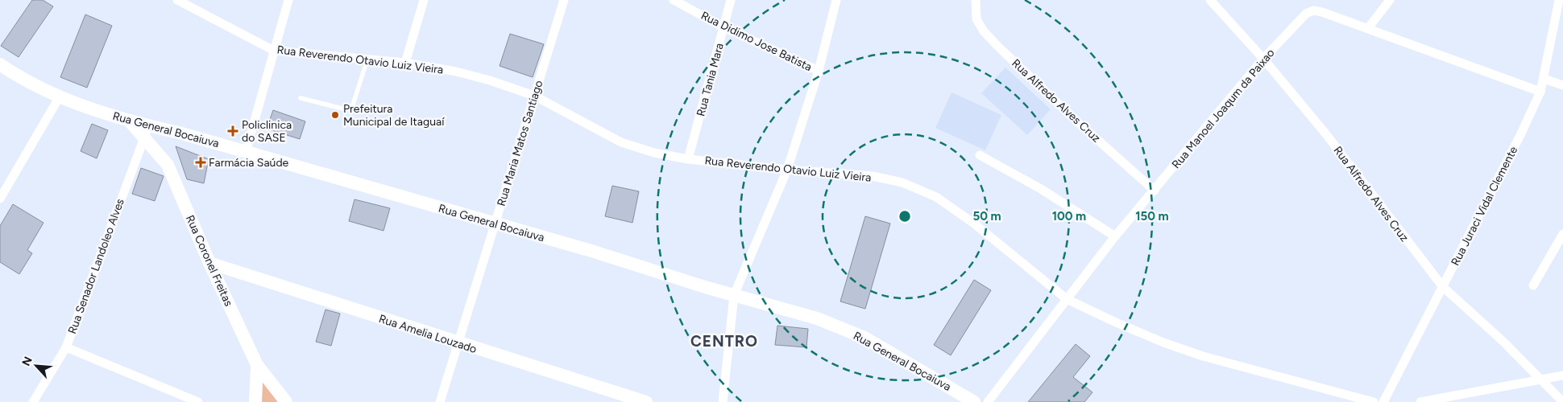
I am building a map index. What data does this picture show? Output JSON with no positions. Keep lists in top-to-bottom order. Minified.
{"streets":{"main road":["Rua General Bocaiuva","Rua Coronel Freitas","Rua Amelia Louzado"],"street":["Rua Didimo Jose Batista","Rua Reverendo Otavio Luiz Vieira","Rua Tania Mara","Rua Alfredo Alves Cruz","Rua Manoel Joaqum da Paixao","Rua Maria Matos Santiago","Rua Juraci Vidal Clemente","Rua Senador Landoleo Alves"]},"crossings":[["Rua Didimo Jose Batista","Rua Tania Mara"],["Rua Reverendo Otavio Luiz Vieira","Rua Tania Mara"],["Rua Reverendo Otavio Luiz Vieira","Rua Manoel Joaqum da Paixao"],["Rua Reverendo Otavio Luiz Vieira","Rua Maria Matos Santiago"],["Rua Alfredo Alves Cruz","Rua Manoel Joaqum da Paixao"],["Rua Alfredo Alves Cruz","Rua Juraci Vidal Clemente"],["Rua Manoel Joaqum da Paixao","Rua Juraci Vidal Clemente"],["Rua General Bocaiuva","Rua Maria Matos Santiago"],["Rua General Bocaiuva","Rua Coronel Freitas"],["Rua General Bocaiuva","Rua Senador Landoleo Alves"],["Rua Maria Matos Santiago","Rua Amelia Louzado"],["Rua Coronel Freitas","Rua Senador Landoleo Alves"],["Rua Coronel Freitas","Rua Amelia Louzado"]],"districts":["CENTRO"],"places":{"other":["Prefeitura Municipal de Itaguaí"],"health":["Policlinica do SASE","Farmácia Saúde"]},"north":"top left","rings":["50 m","100 m","150 m"]}
